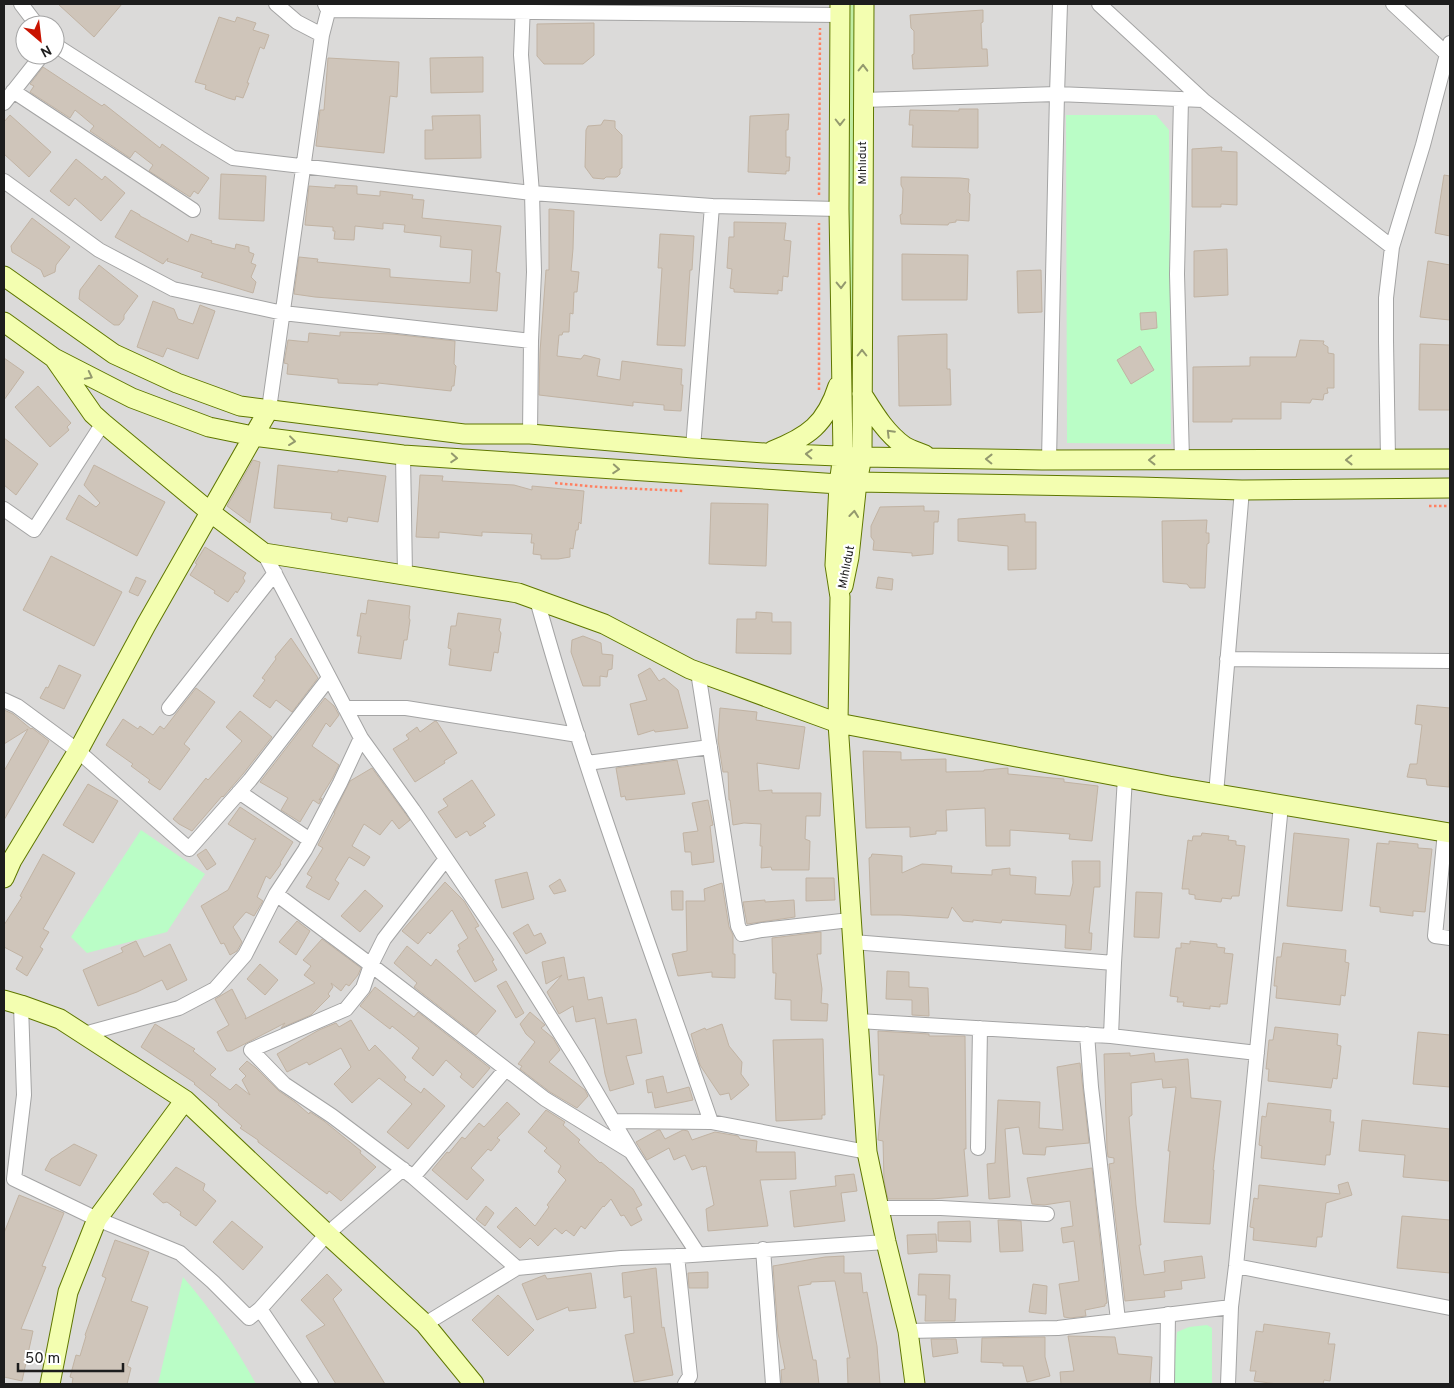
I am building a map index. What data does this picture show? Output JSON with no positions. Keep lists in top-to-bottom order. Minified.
{"streets":{"main road":["Mıhlıdut"]},"scale_bar":"50 m","north":"bottom right"}
